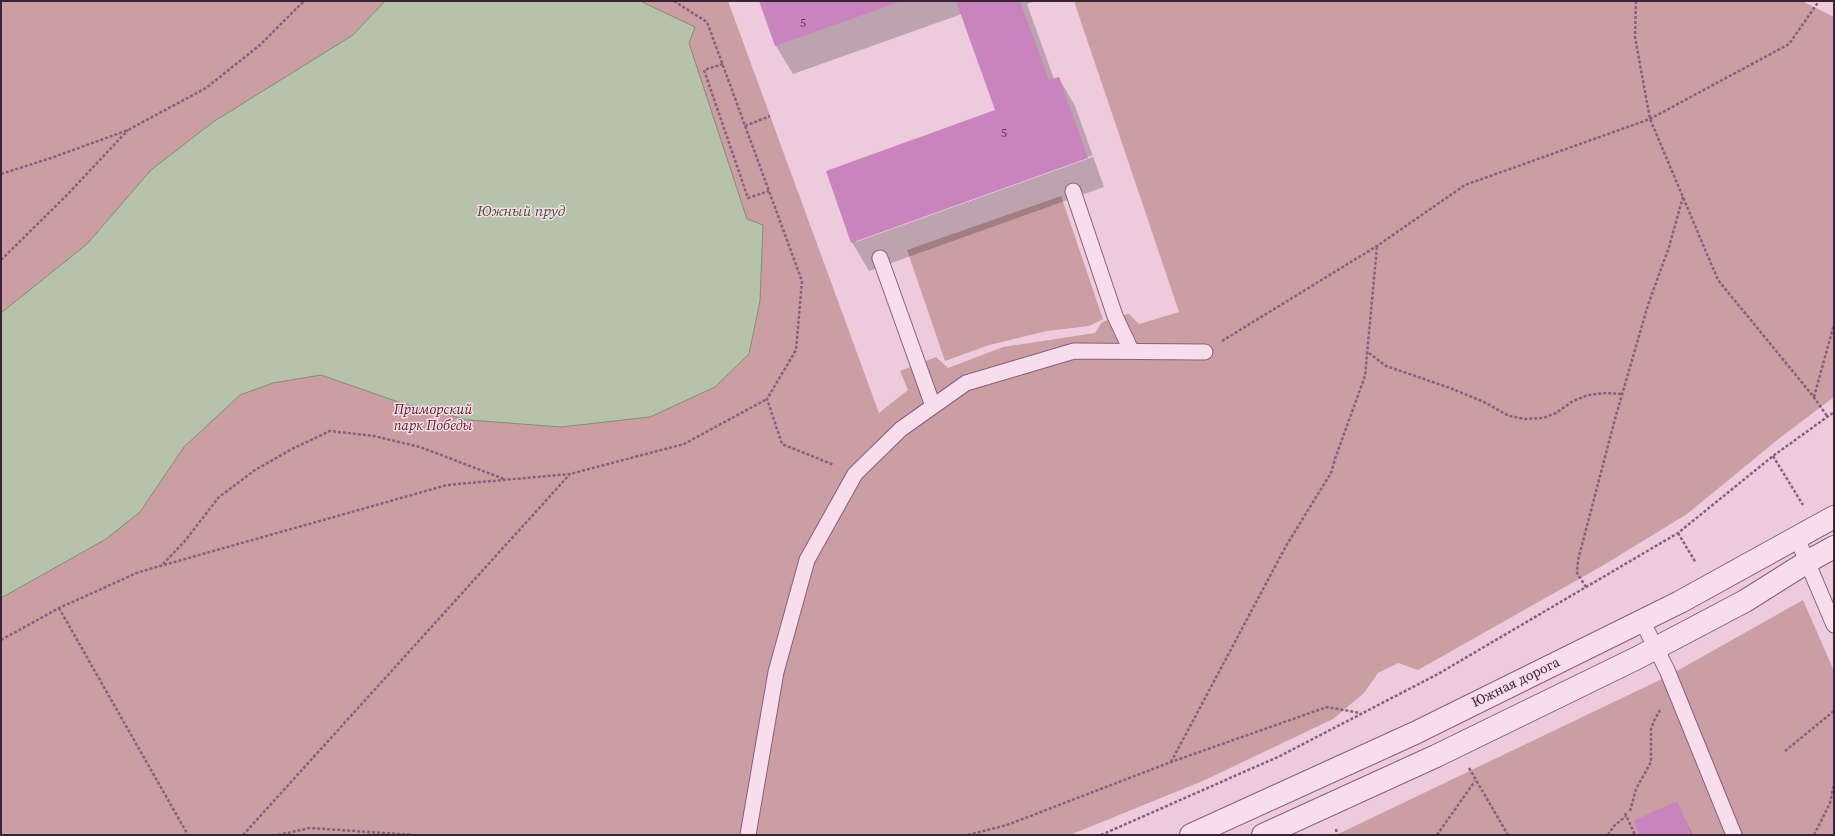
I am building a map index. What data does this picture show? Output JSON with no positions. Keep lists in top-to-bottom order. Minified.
{"streets":{"street":["Южная дорога"]},"water":["Южный пруд"],"parks":["Приморский парк Победы"],"house_numbers":["5","5"]}
